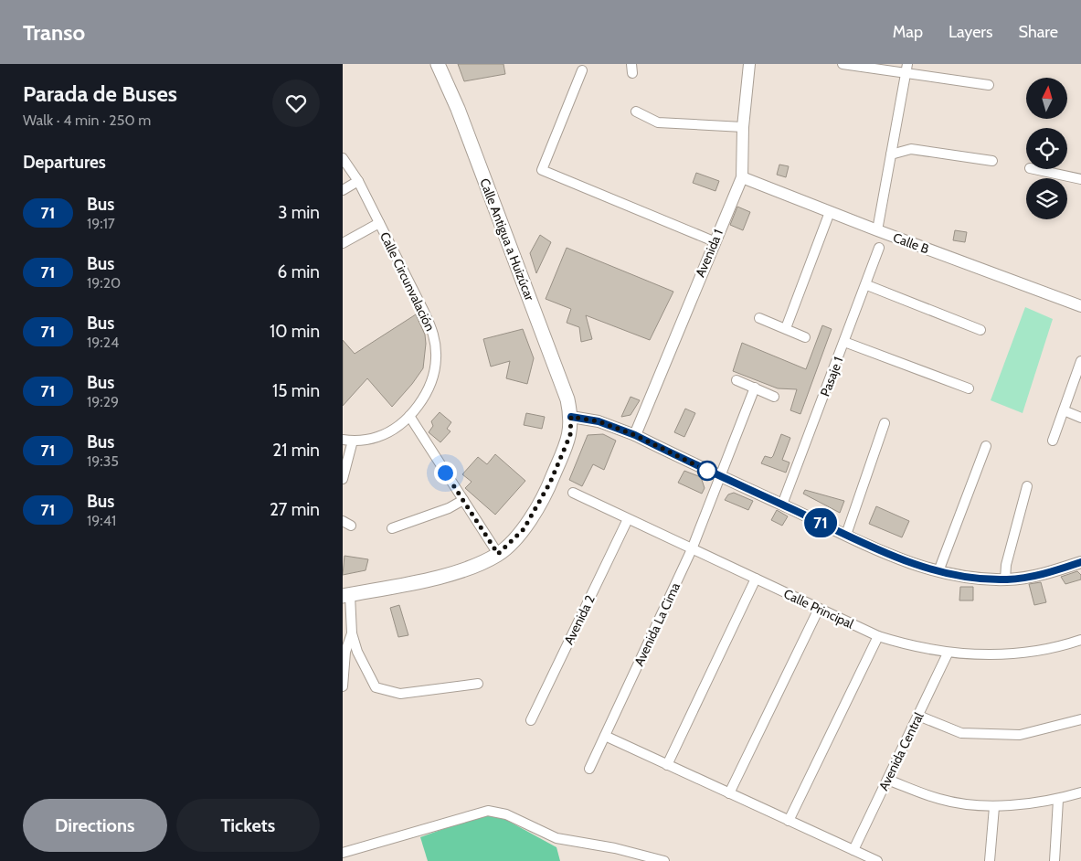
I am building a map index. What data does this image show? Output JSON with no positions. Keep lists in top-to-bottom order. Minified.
{"streets":{"main road":["Calle Antigua a Huizúcar"],"street":["Calle B","Avenida 1","Calle Circunvalación","Pasaje 1","Calle Principal","Avenida 2","Avenida La Cima","Avenida Central"]},"crossings":[["Calle B","Avenida 1"],["Calle Principal","Avenida 2"],["Calle Principal","Avenida La Cima"],["Calle Principal","Avenida Central"]],"lines":["bus line 71"],"north":"top","page":{"header":"Transo","nav":["Map","Layers","Share"],"heading":[["Parada de Buses","Walk · 4 min · 250 m"],"Departures"],"on_map":"71","list":[{"mark":"71","name":"Bus","note":"19:17","value":"3 min"},{"mark":"71","name":"Bus","note":"19:20","value":"6 min"},{"mark":"71","name":"Bus","note":"19:24","value":"10 min"},{"mark":"71","name":"Bus","note":"19:29","value":"15 min"},{"mark":"71","name":"Bus","note":"19:35","value":"21 min"},{"mark":"71","name":"Bus","note":"19:41","value":"27 min"}],"buttons":["Directions","Tickets"]}}
